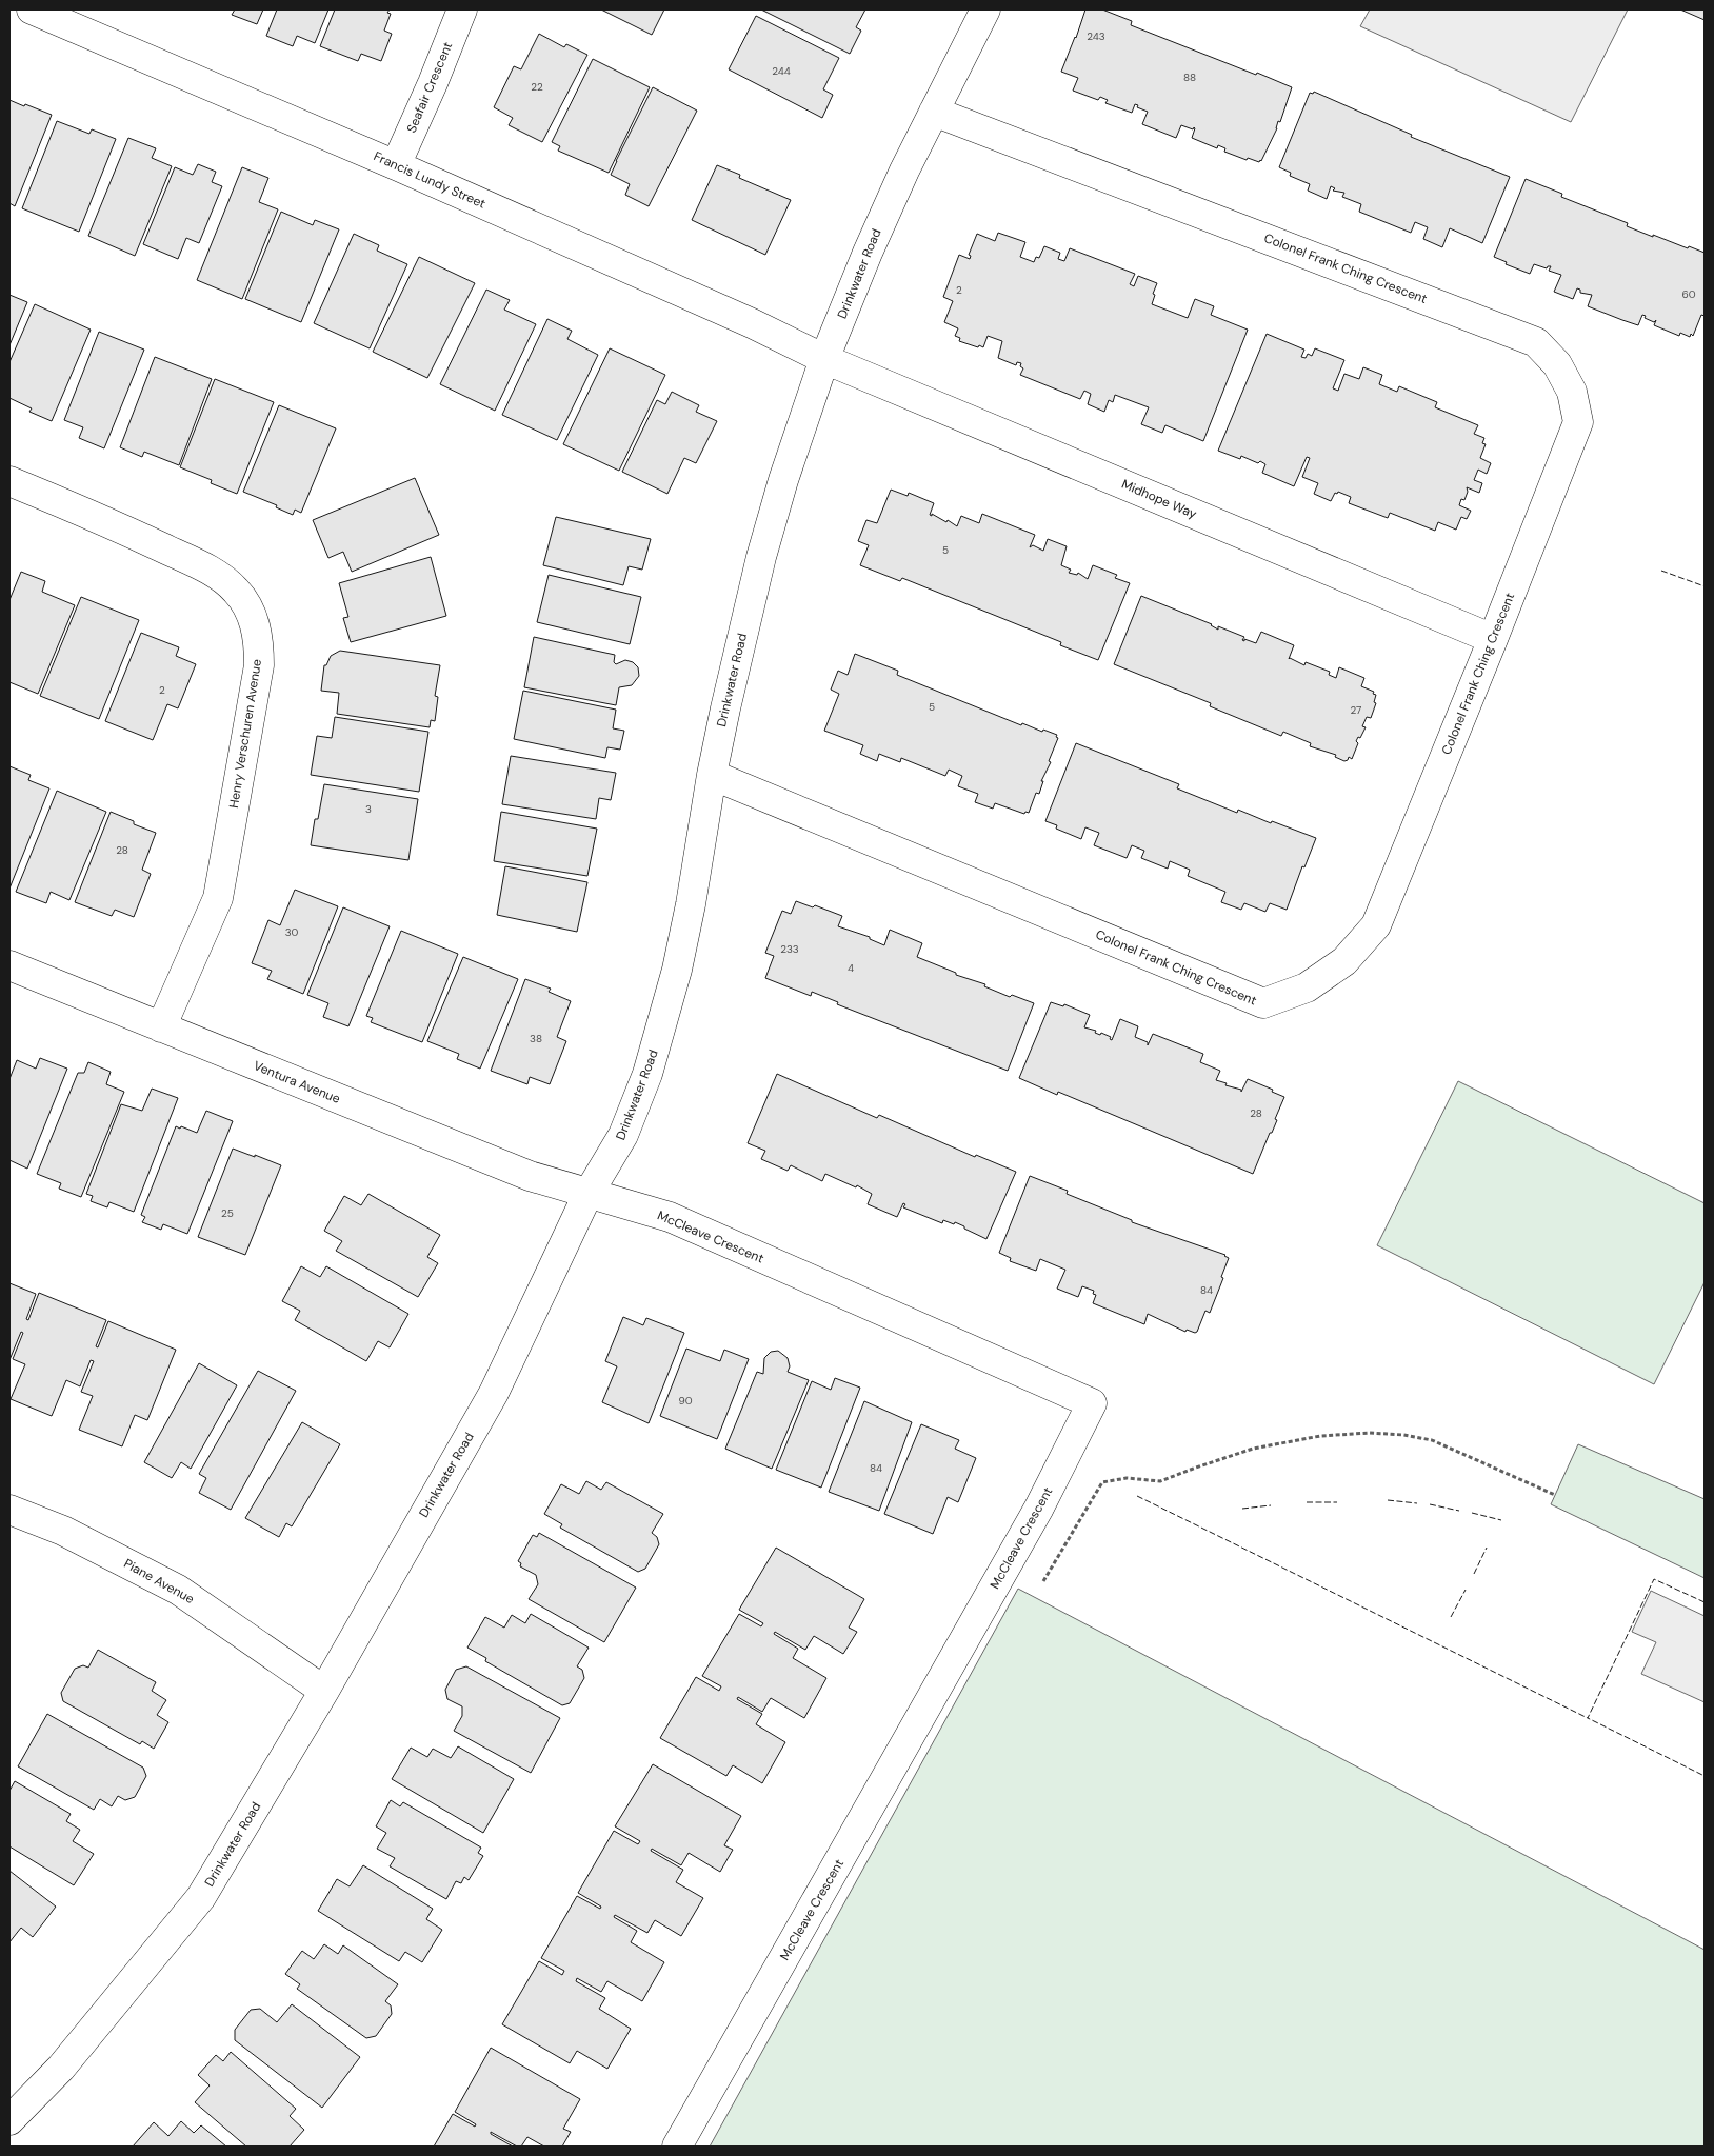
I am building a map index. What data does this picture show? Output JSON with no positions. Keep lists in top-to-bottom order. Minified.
{"streets":{"street":["Seafair Crescent","Francis Lundy Street","Colonel Frank Ching Crescent","Drinkwater Road","Midhope Way","Henry Verschuren Avenue","Ventura Avenue","McCleave Crescent","Piane Avenue"]},"crossings":[["Seafair Crescent","Francis Lundy Street"],["Francis Lundy Street","Drinkwater Road"],["Francis Lundy Street","Midhope Way"],["Colonel Frank Ching Crescent","Drinkwater Road"],["Colonel Frank Ching Crescent","Midhope Way"],["Drinkwater Road","Midhope Way"],["Drinkwater Road","Ventura Avenue"],["Drinkwater Road","McCleave Crescent"],["Drinkwater Road","Piane Avenue"],["Henry Verschuren Avenue","Ventura Avenue"],["Ventura Avenue","McCleave Crescent"]],"house_numbers":["243","244","88","22","2","60","5","2","5","27","3","28","30","233","4","38","28","25","84","90","84"]}
